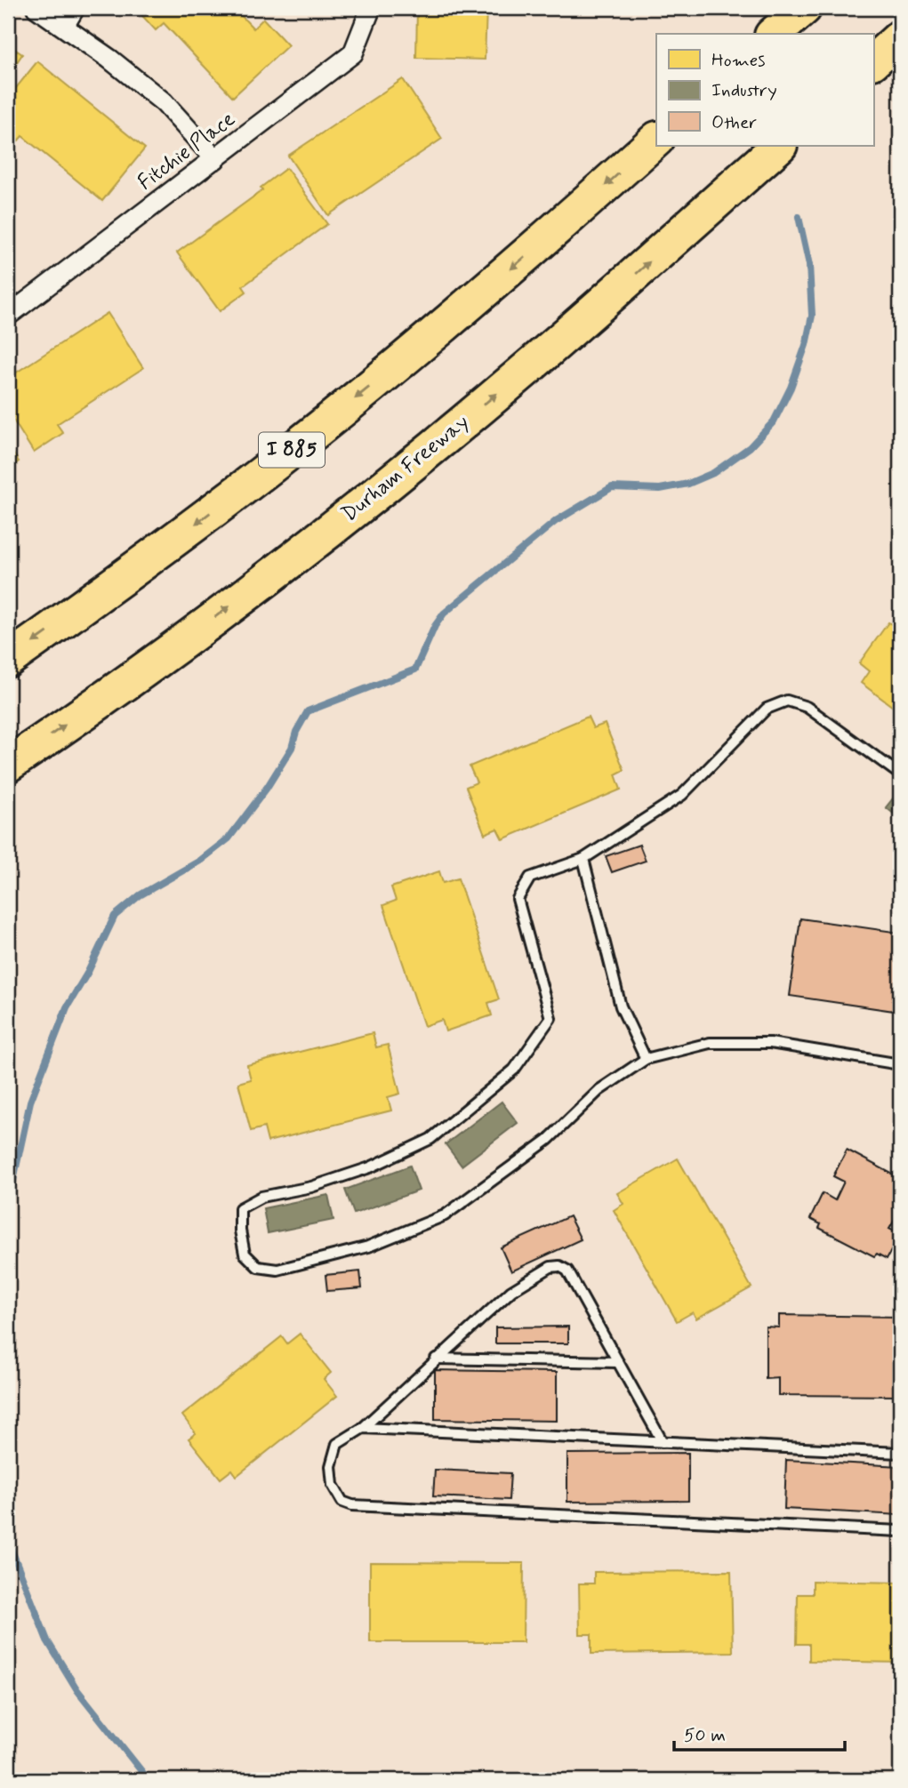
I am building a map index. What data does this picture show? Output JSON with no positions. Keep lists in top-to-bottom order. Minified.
{"streets":{"highway":["I 885","Durham Freeway"],"street":["Fitchie Place"]},"legend":["Homes","Industry","Other"],"scale_bar":"50 m"}
